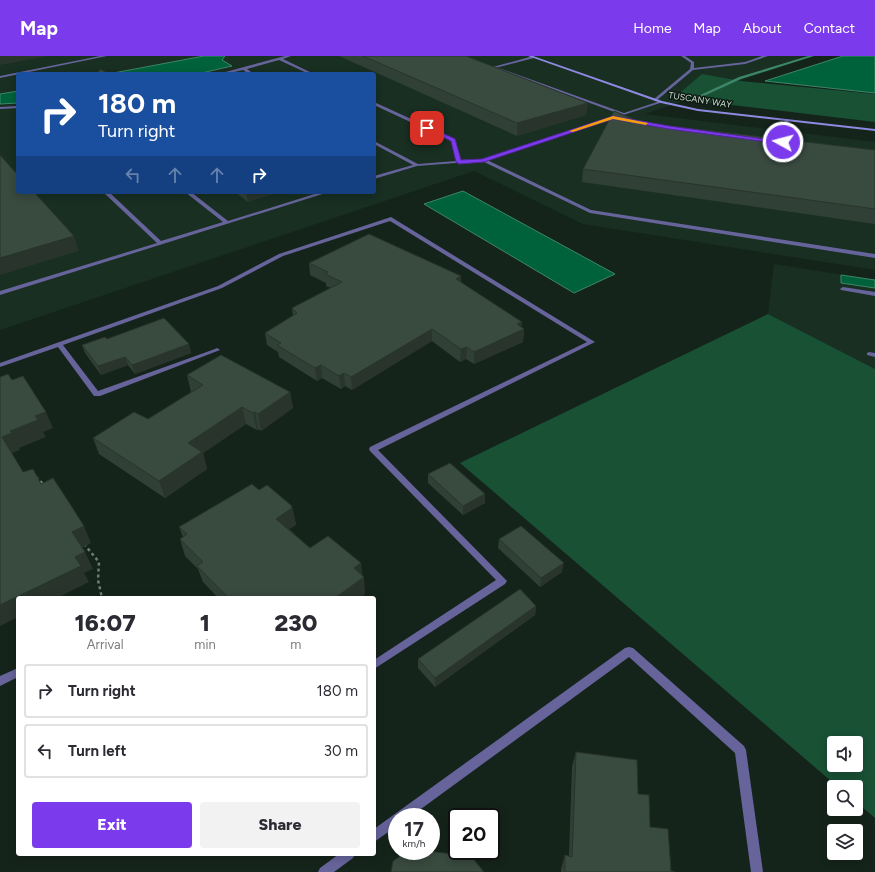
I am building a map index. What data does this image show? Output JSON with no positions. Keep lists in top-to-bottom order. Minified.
{"streets":{"street":["TUSCANY WAY"]},"page":{"header":"Map","nav":["Home","Map","About","Contact"],"turn":["180 m","Turn right"],"eta":["16:07","Arrival","1","min","230","m"],"list":[{"name":"Turn right","value":"180 m"},{"name":"Turn left","value":"30 m"}],"buttons":["Exit","Share"],"speed":"17 km/h","limit":"20"}}
